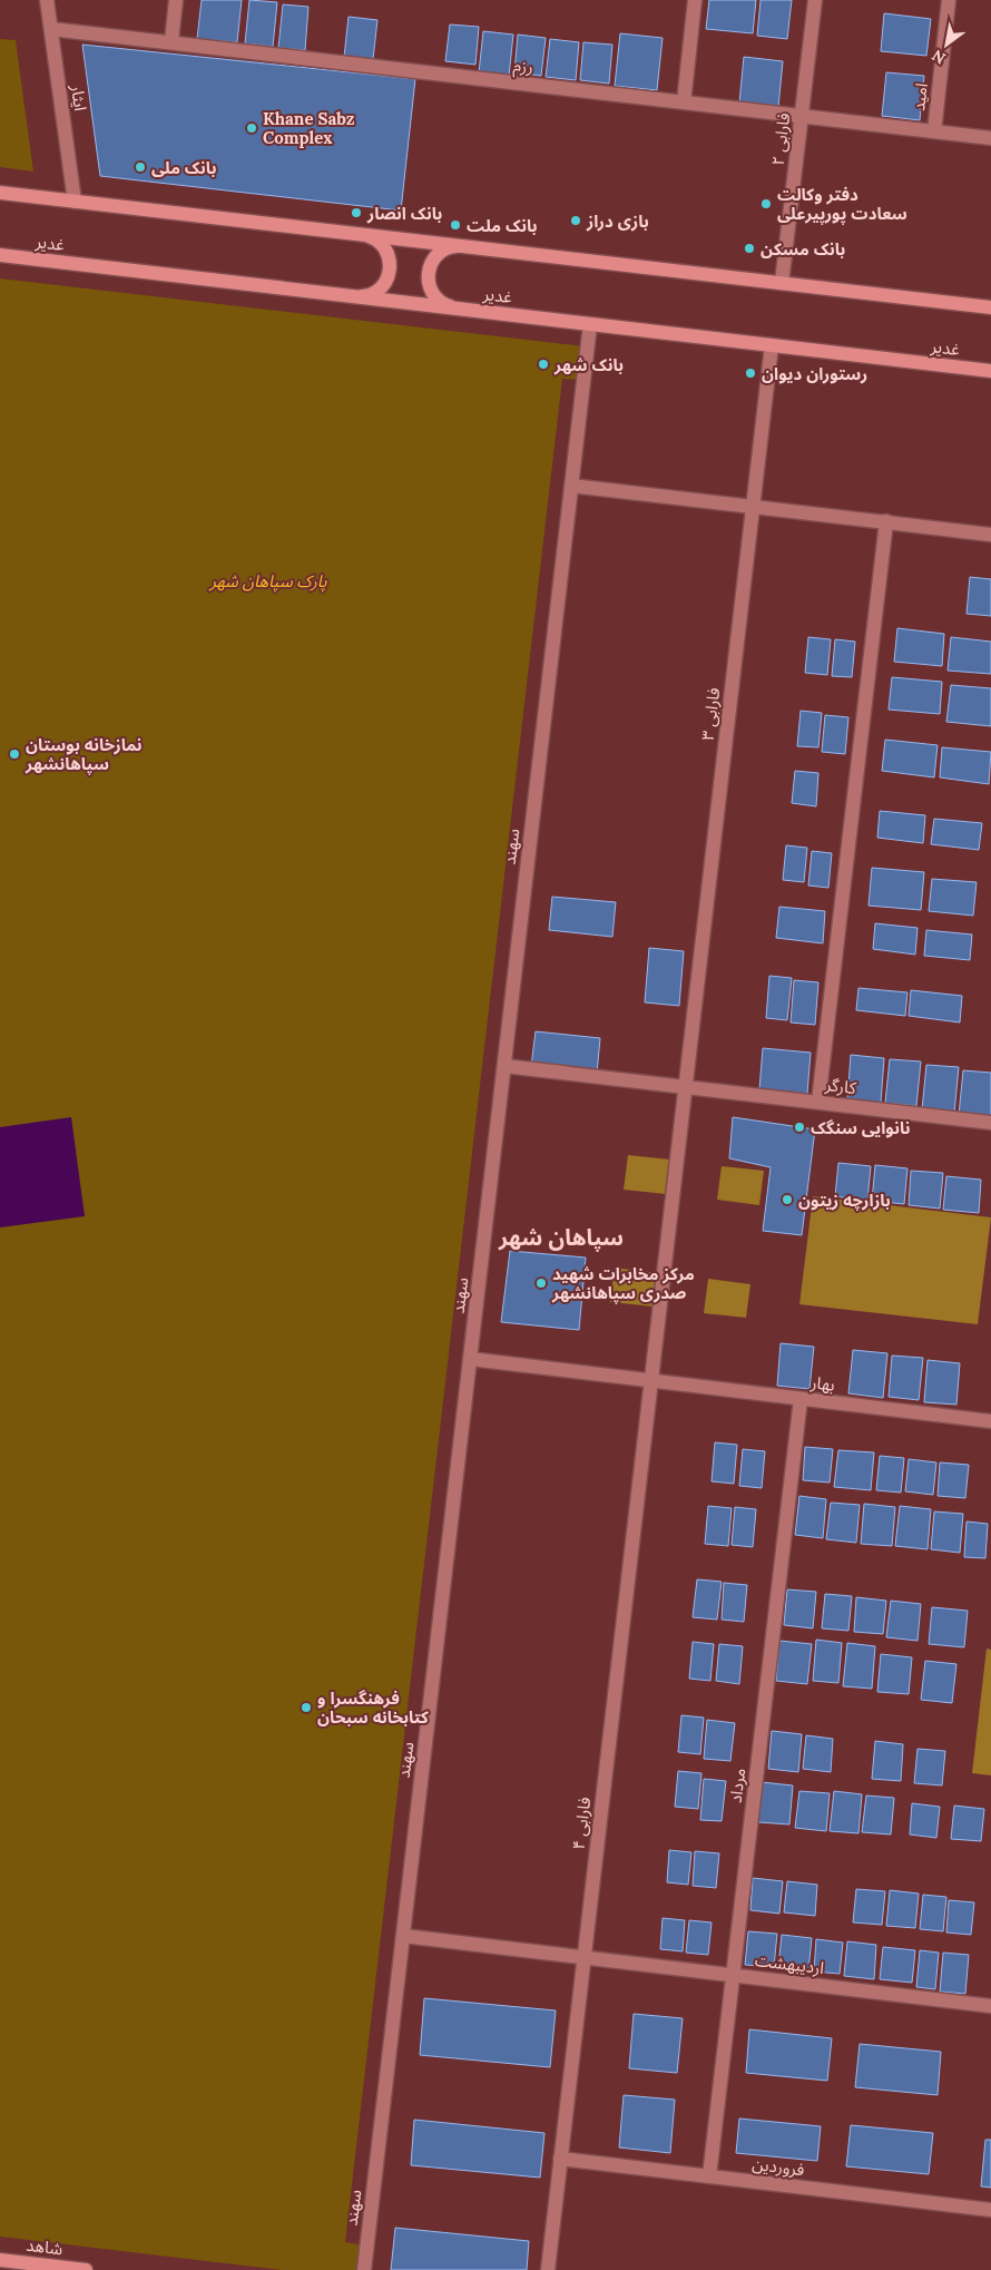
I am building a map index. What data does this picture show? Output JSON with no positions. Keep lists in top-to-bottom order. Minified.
{"streets":{"main road":["غدیر","شاهد"],"street":["رزم","امید","ایثار","فارابی ۲","فارابی ۳","سهند","کارگر","بهار","مرداد","فارابی ۴","اردیبهشت","فروردین"]},"crossings":[["رزم","امید"],["رزم","ایثار"],["رزم","فارابی ۲"],["غدیر","فارابی ۳"],["غدیر","سهند"],["فارابی ۳","کارگر"],["فارابی ۳","بهار"],["فارابی ۳","فارابی ۴"],["سهند","کارگر"],["سهند","بهار"],["سهند","اردیبهشت"],["بهار","مرداد"],["بهار","فارابی ۴"],["مرداد","اردیبهشت"],["مرداد","فروردین"],["فارابی ۴","اردیبهشت"],["فارابی ۴","فروردین"]],"districts":["سپاهان شهر"],"parks":["پارک سپاهان شهر"],"places":["Khane Sabz Complex","بانک ملی","دفتر وکالت سعادت پورپیرعلی","بانک انصار","بازی دراز","بانک ملت","بانک مسکن","بانک شهر","رستوران دیوان","نمازخانه بوستان سپاهانشهر","نانوایی سنگک","بازارچه زیتون","مرکز مخابرات شهید صدری سپاهانشهر","فرهنگسرا و کتابخانه سبحان"],"north":"bottom left"}
